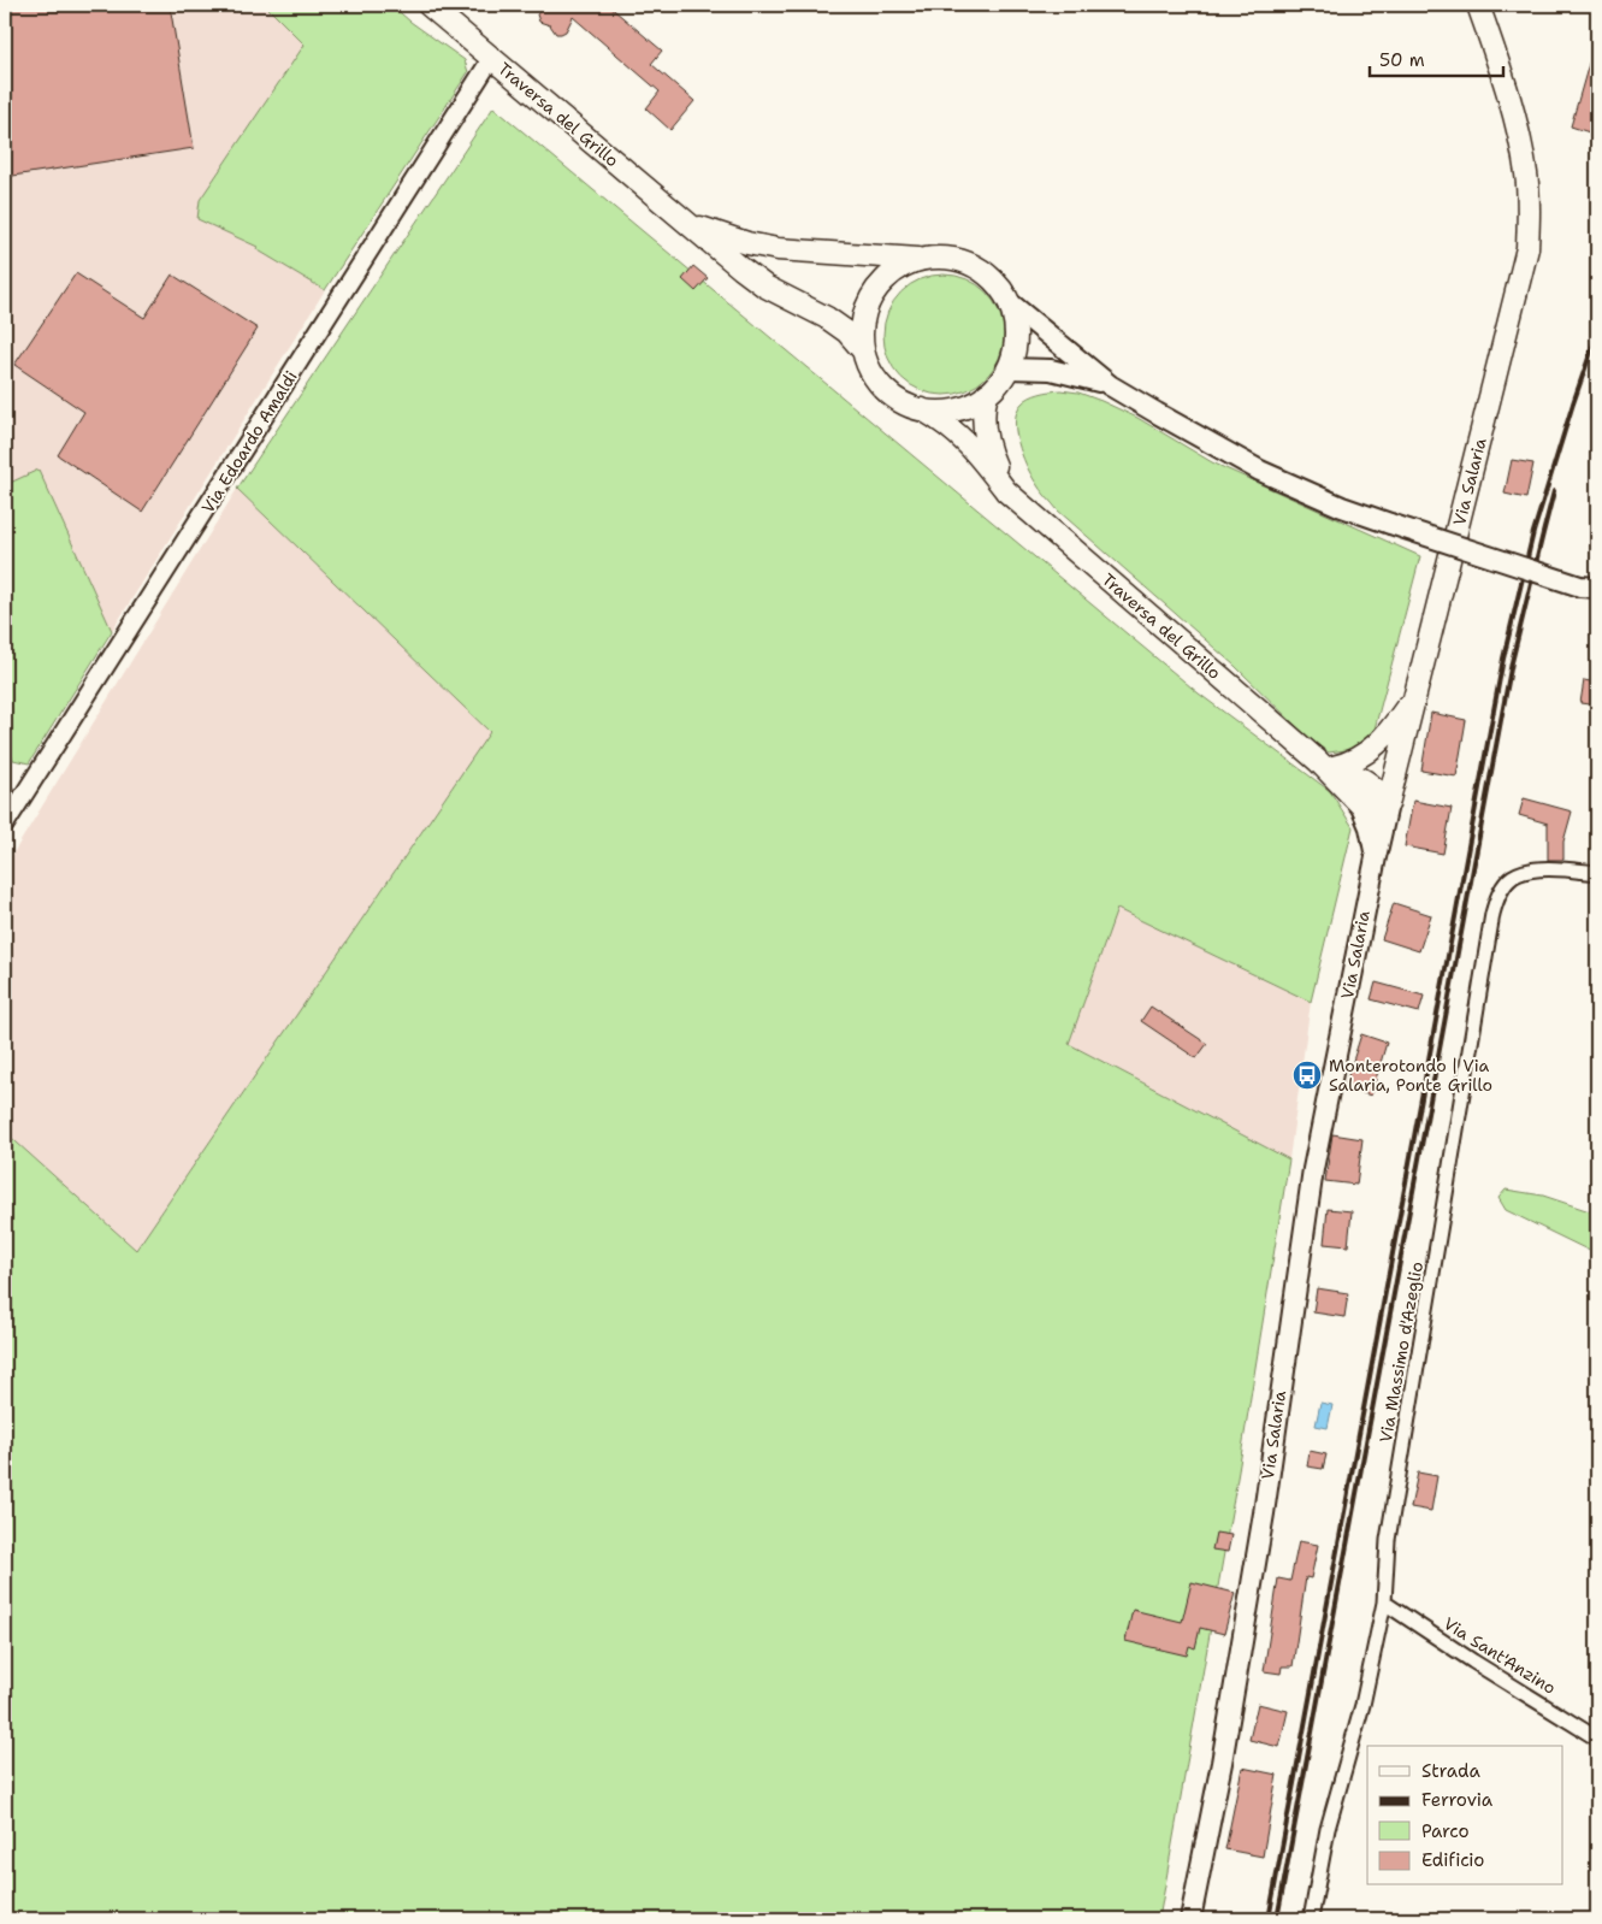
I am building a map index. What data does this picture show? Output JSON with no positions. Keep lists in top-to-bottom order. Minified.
{"streets":{"main road":["Traversa del Grillo","Via Salaria"],"street":["Via Edoardo Amaldi","Via Massimo d'Azeglio","Via Sant'Anzino"]},"crossings":[["Traversa del Grillo","Via Edoardo Amaldi"],["Via Massimo d'Azeglio","Via Sant'Anzino"]],"places":{"bus stop":["Monterotondo | Via Salaria, Ponte Grillo"]},"legend":["Strada","Ferrovia","Parco","Edificio"],"scale_bar":"50 m"}
